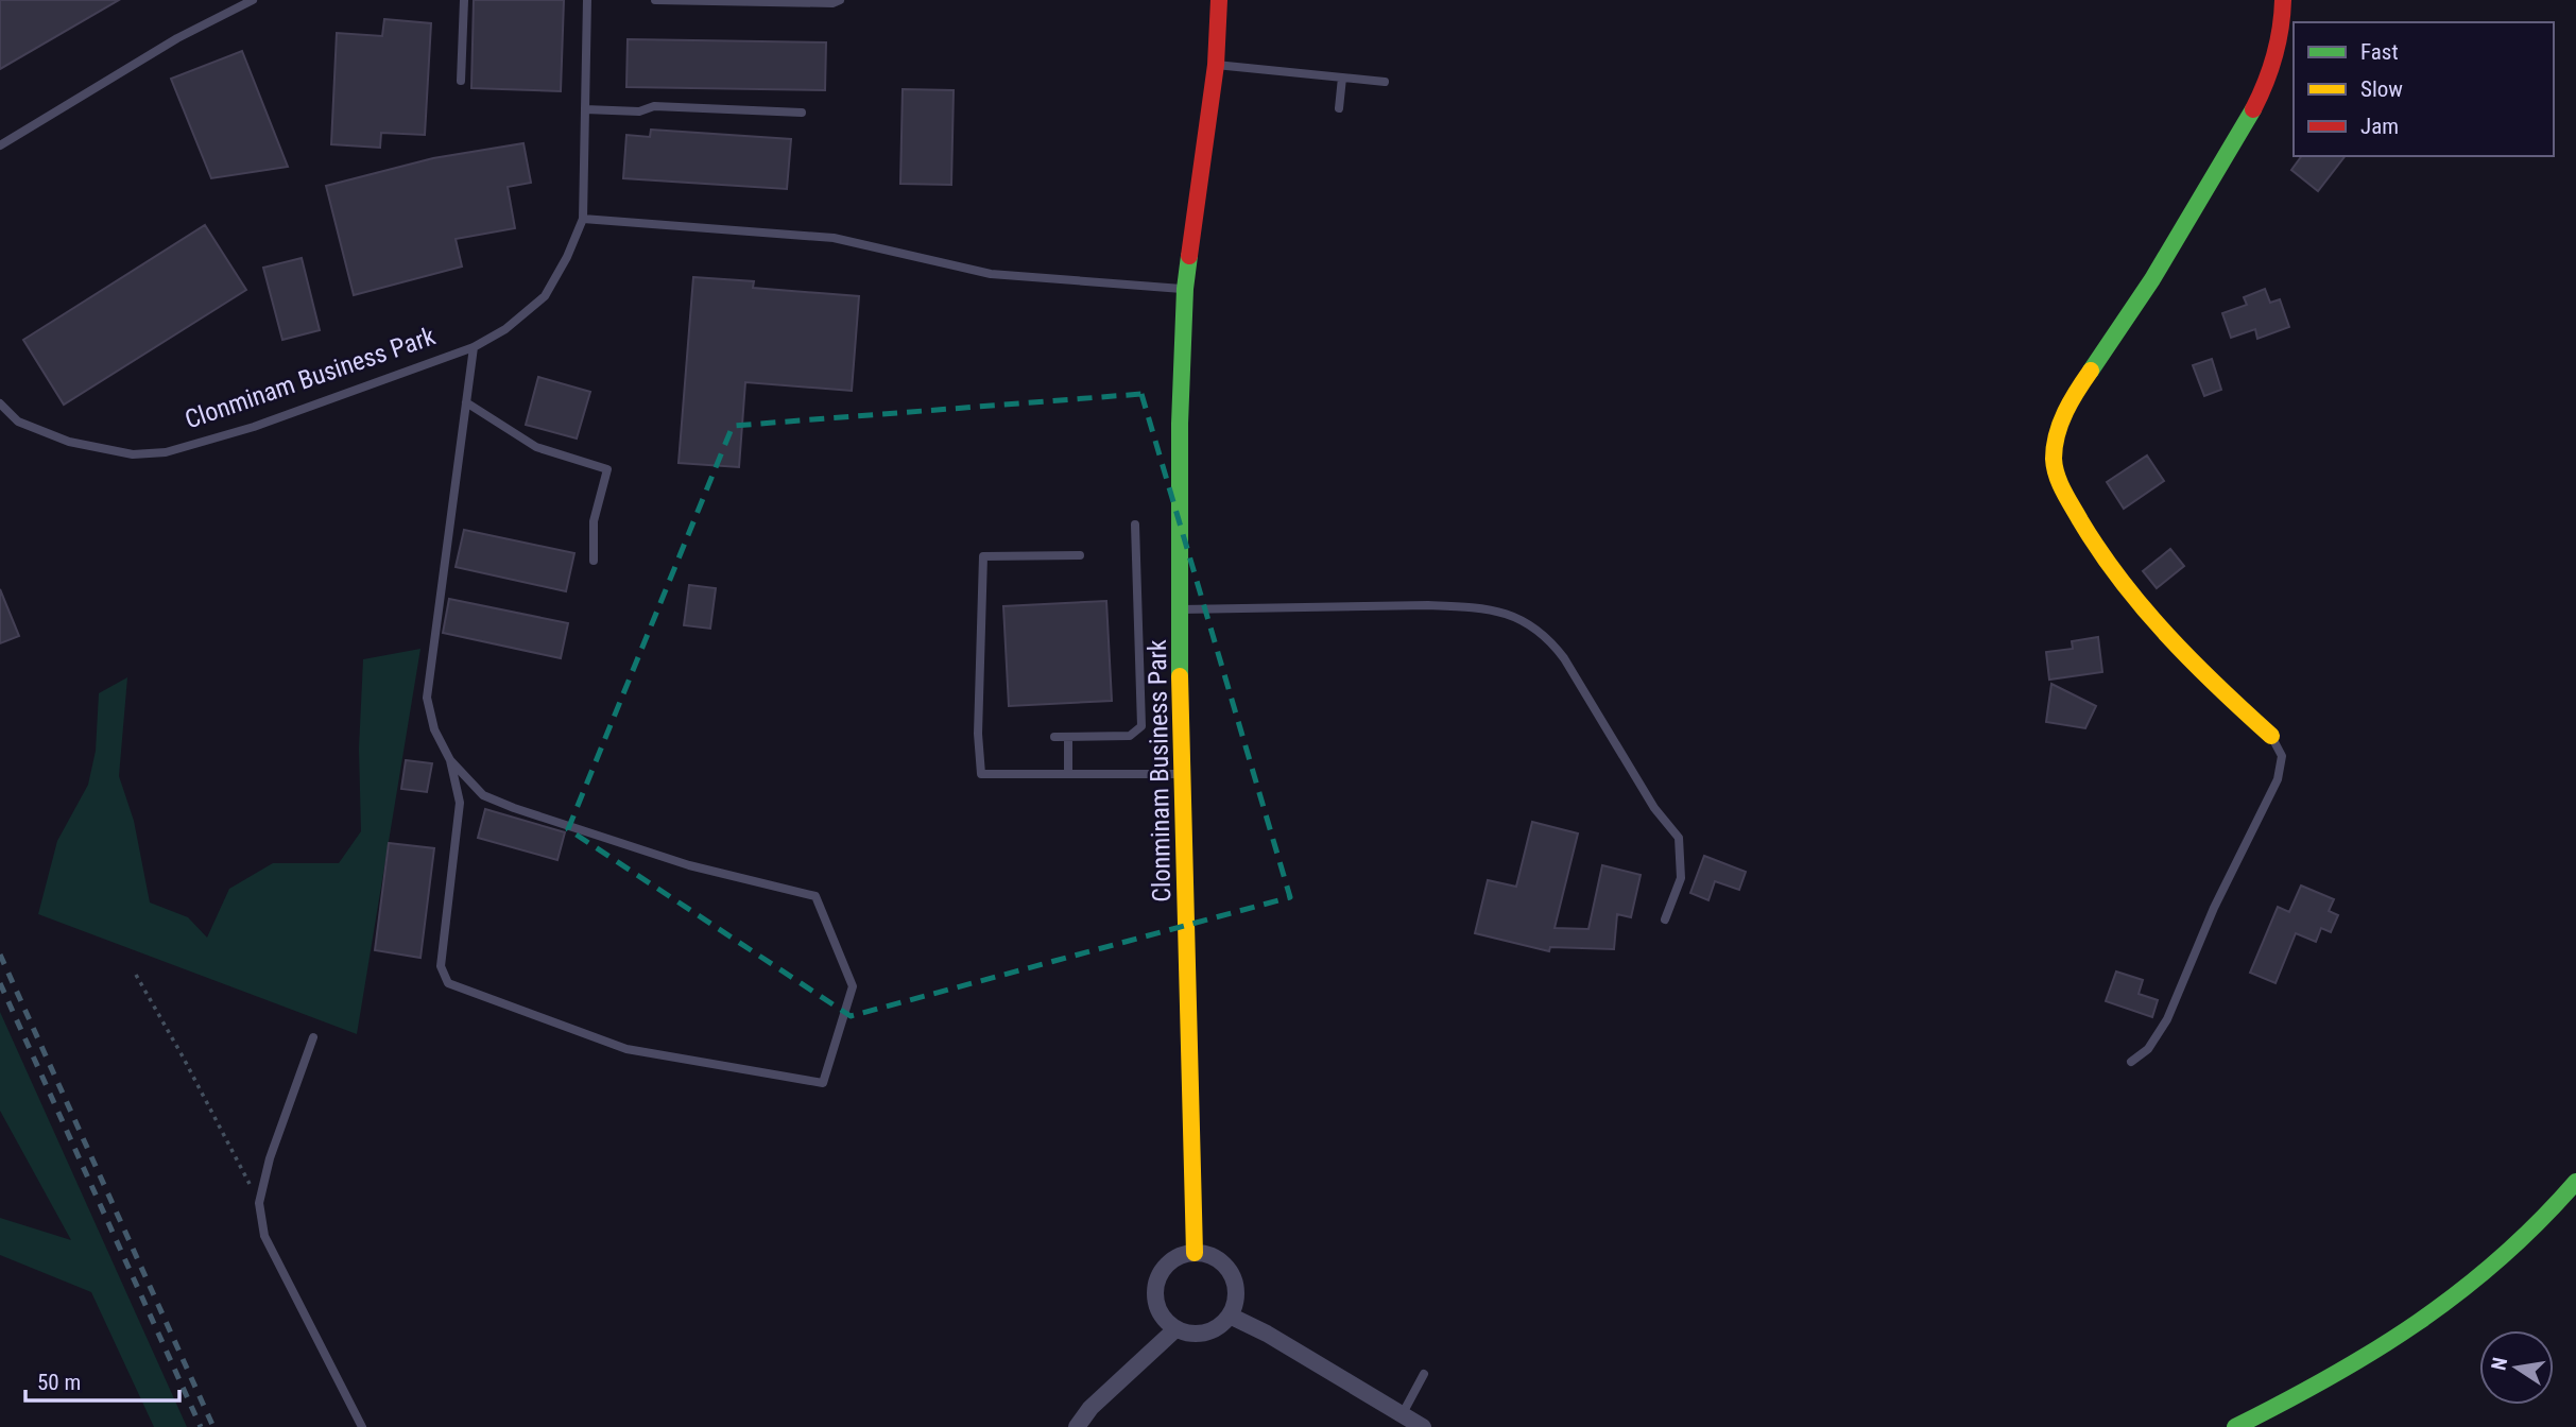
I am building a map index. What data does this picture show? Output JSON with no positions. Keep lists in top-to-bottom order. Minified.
{"streets":{"street":["Clonminam Business Park"]},"legend":["Fast","Slow","Jam"],"scale_bar":"50 m","north":"left"}
